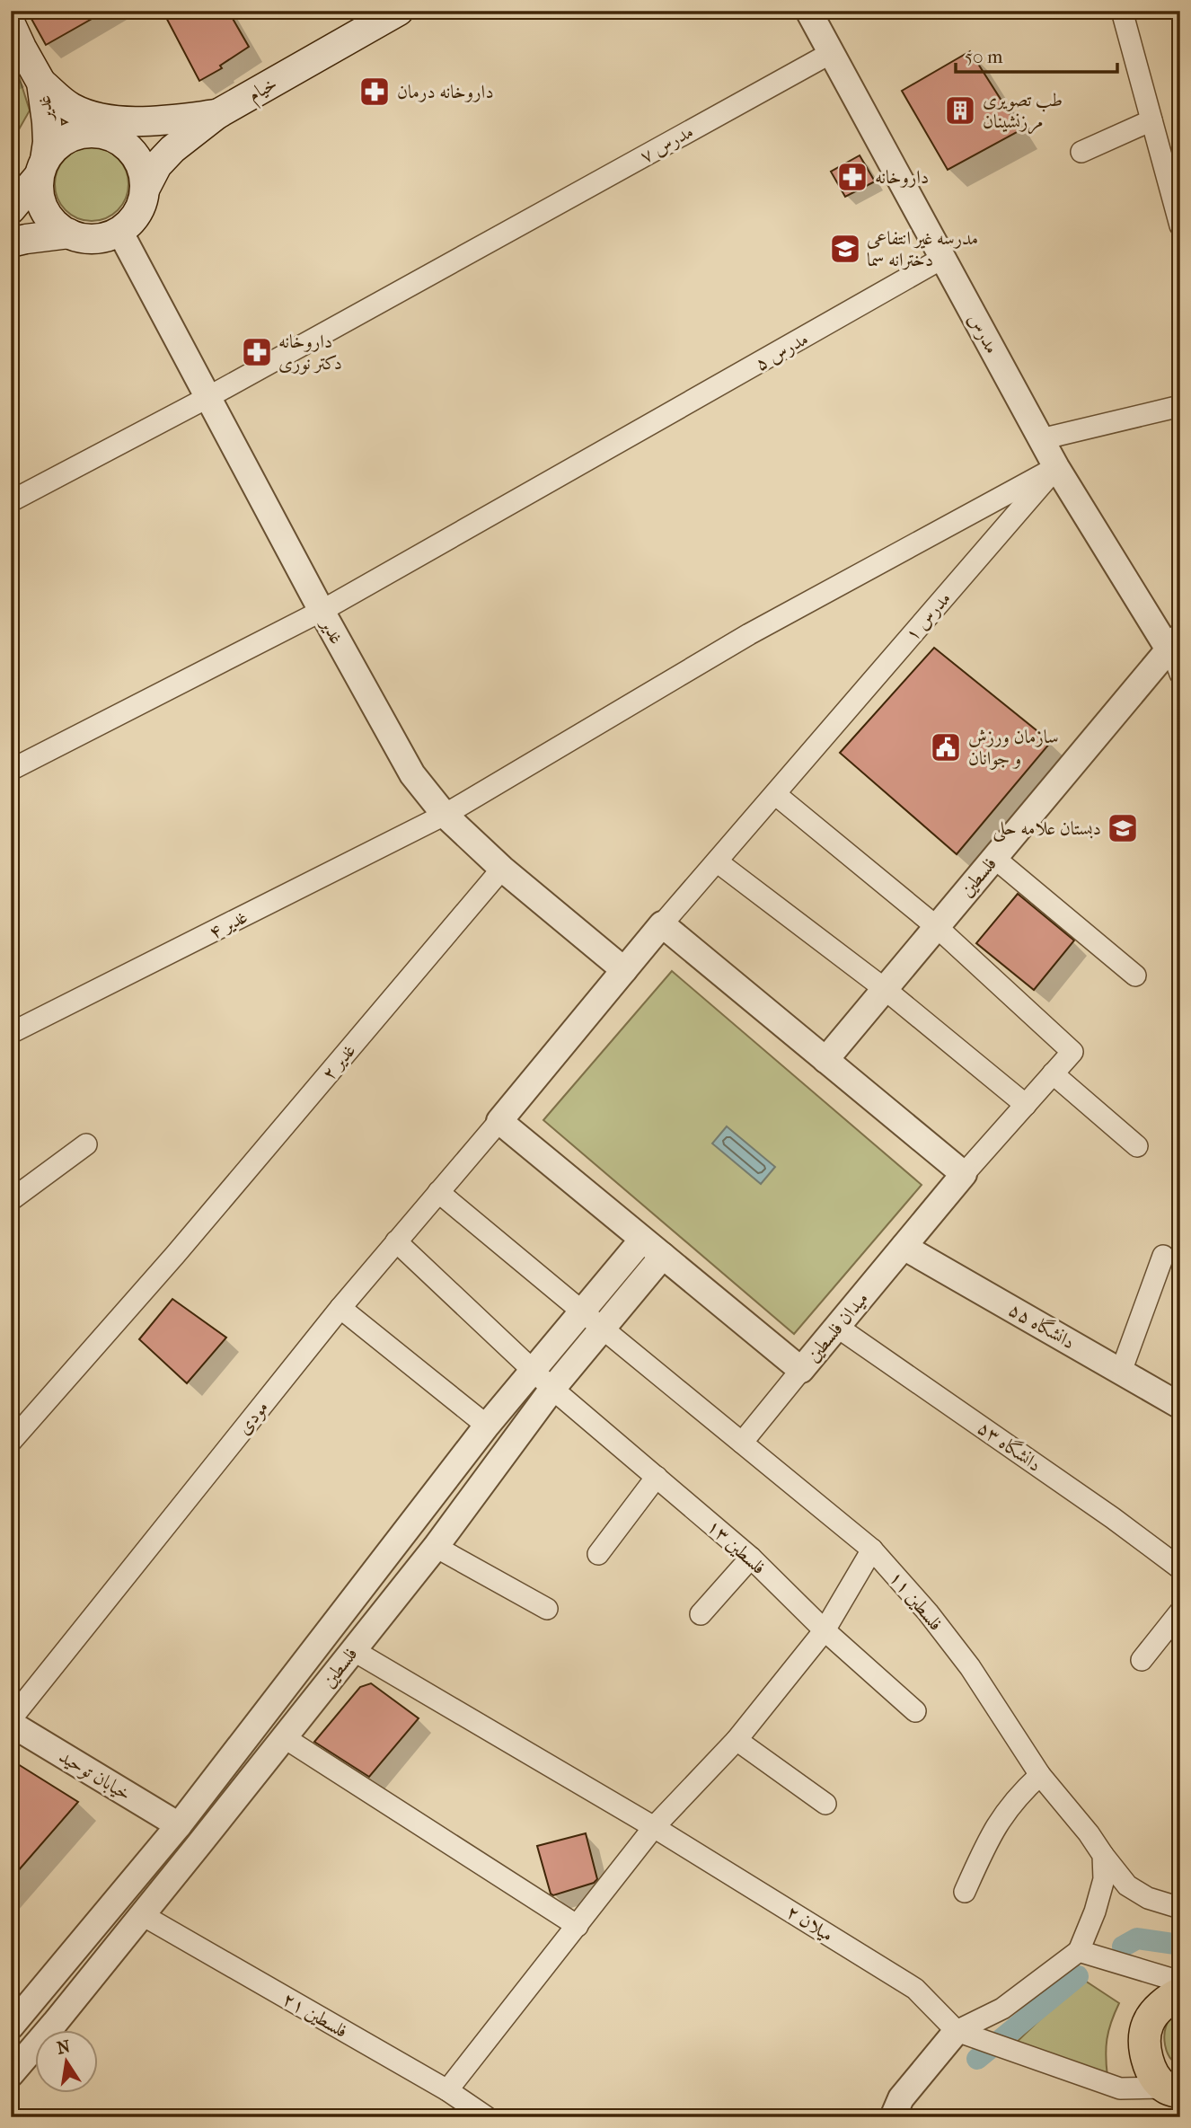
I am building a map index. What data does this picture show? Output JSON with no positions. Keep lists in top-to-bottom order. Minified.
{"streets":{"main road":["خیام","غدیر"],"street":["مدرس ۷","مدرس","مدرس ۵","مدرس ۱","فلسطین","غدیر ۴","غدیر ۲","دانشگاه ۵۵","میدان فلسطین","مودی","دانشگاه ۵۳","فلسطین ۱۳","فلسطین ۱۱","خیابان توحید","میلان ۲","فلسطین ۲۱"]},"crossings":[["خیام","غدیر"],["غدیر","مدرس ۷"],["غدیر","مدرس ۵"],["غدیر","غدیر ۴"],["غدیر","غدیر ۲"],["مدرس ۷","مدرس"],["مدرس","مدرس ۵"],["مدرس","مدرس ۱"],["مدرس","فلسطین"],["مدرس","غدیر ۴"],["مدرس ۱","غدیر ۴"],["فلسطین","میدان فلسطین"],["فلسطین","فلسطین ۱۳"],["فلسطین","فلسطین ۱۱"],["فلسطین","خیابان توحید"],["فلسطین","میلان ۲"],["فلسطین","فلسطین ۲۱"],["دانشگاه ۵۵","میدان فلسطین"],["میدان فلسطین","مودی"],["میدان فلسطین","دانشگاه ۵۳"],["مودی","فلسطین ۱۳"],["مودی","فلسطین ۱۱"]],"places":{"pharmacy":["داروخانه درمان","داروخانه","داروخانه دکتر نوری"],"building":["طب تصویری مرزنشینان"],"school or university":["مدرسه غیر انتفاعی دخترانه سما","دبستان علامه حلی"],"public building":["سازمان ورزش و جوانان"]},"scale_bar":"50 m","north":"top"}
